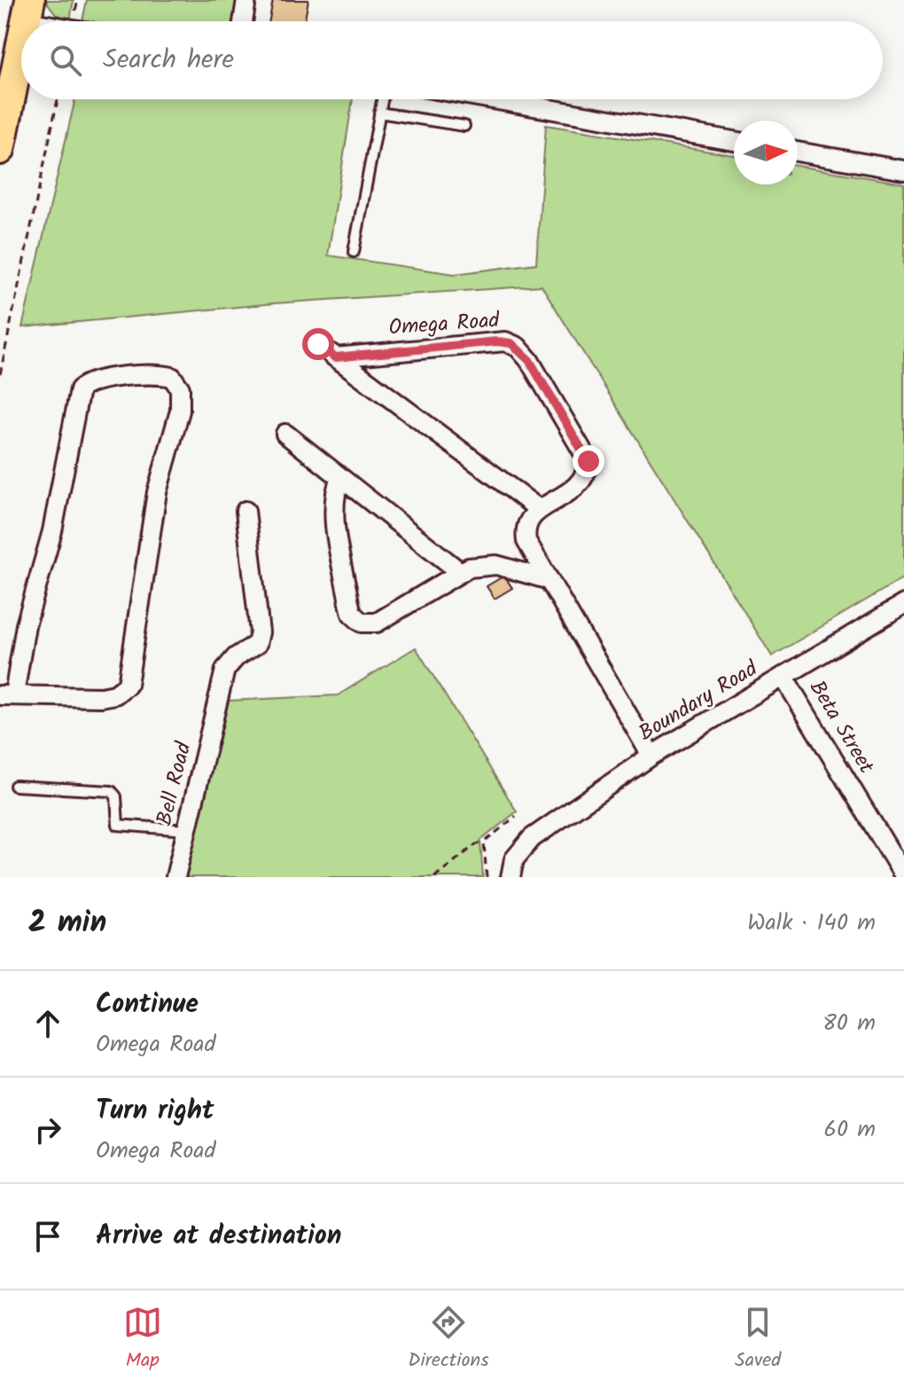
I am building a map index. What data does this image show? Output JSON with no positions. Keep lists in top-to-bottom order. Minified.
{"streets":{"street":["Omega Road","Boundary Road","Beta Street","Bell Road"]},"crossings":[["Boundary Road","Beta Street"]],"north":"right","page":{"search":"Search here","heading":["2 min","Walk · 140 m"],"list":[["Continue","Omega Road","80 m"],["Turn right","Omega Road","60 m"],"Arrive at destination"],"nav":["Map","Directions","Saved"]}}
